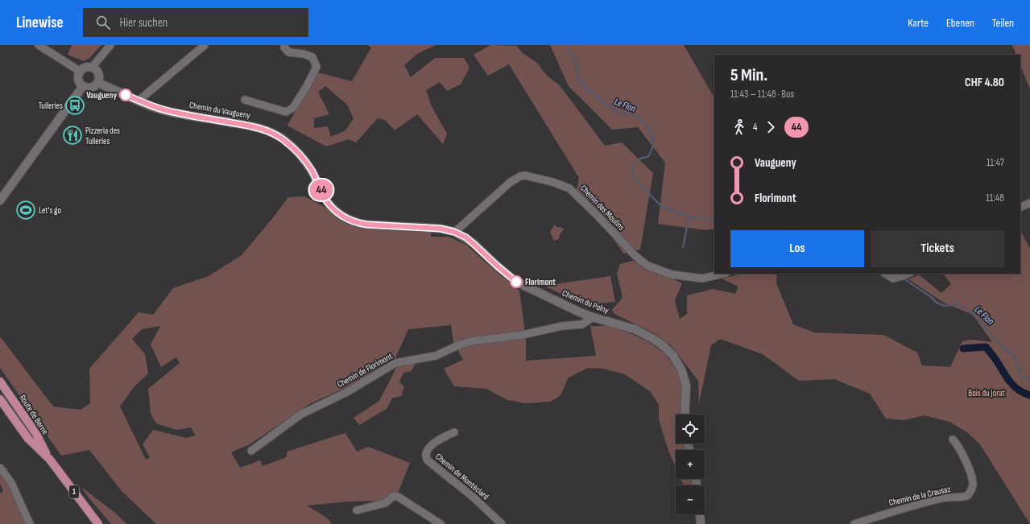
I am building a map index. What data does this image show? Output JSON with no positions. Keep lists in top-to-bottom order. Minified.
{"streets":{"main road":["Route de Berne","1"],"street":["Chemin du Vaugueny","Chemin des Moulins","Chemin du Polny","Chemin de Florimont","Chemin de Montéclard","Chemin de la Crausaz"]},"crossings":[["Chemin du Vaugueny","Chemin des Moulins"],["Chemin du Vaugueny","Chemin du Polny"],["Chemin des Moulins","Chemin du Polny"],["Chemin du Polny","Chemin de Florimont"]],"water":["Le Flon"],"parks":["Bois du Jorat"],"places":{"other":["Vaugueny","Florimont"],"bus stop":["Tuileries"],"restaurant":["Pizzeria des Tuileries"],"sports":["Let's go"]},"lines":["bus line 44"],"page":{"header":"Linewise","search":"Hier suchen","nav":["Karte","Ebenen","Teilen"],"on_map":"44","heading":["5 Min.","11:43 – 11:48 · Bus","CHF 4.80"],"legs":["4","44"],"list":[{"name":"Vaugueny","value":"11:47"},{"name":"Florimont","value":"11:48"}],"buttons":["Los","Tickets"],"map_buttons":["+","−"]}}
